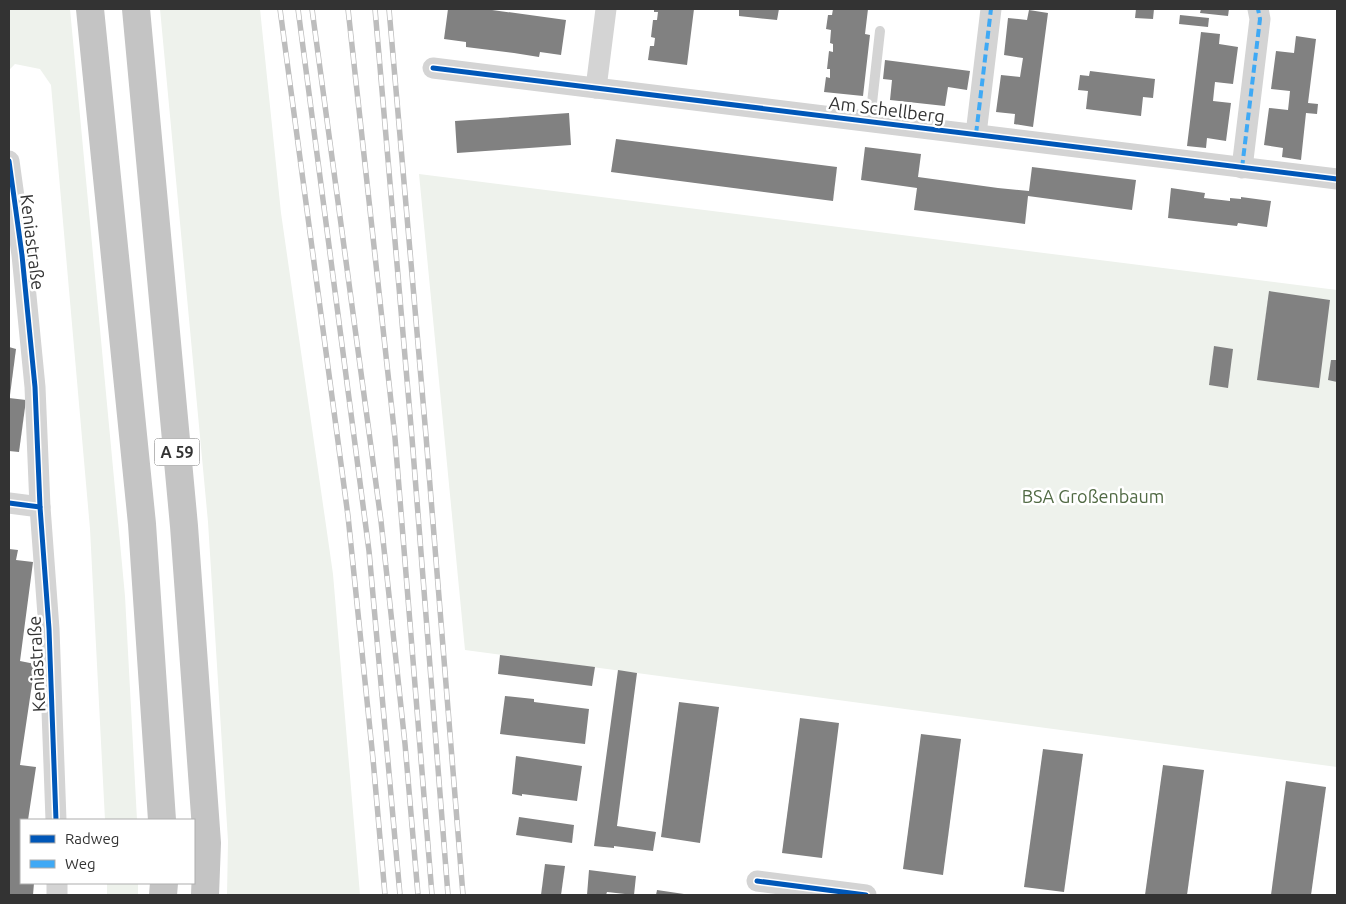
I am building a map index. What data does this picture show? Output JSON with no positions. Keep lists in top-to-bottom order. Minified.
{"streets":{"highway":["A 59"],"street":["Am Schellberg","Keniastraße"]},"parks":["BSA Großenbaum"],"legend":["Radweg","Weg"]}
